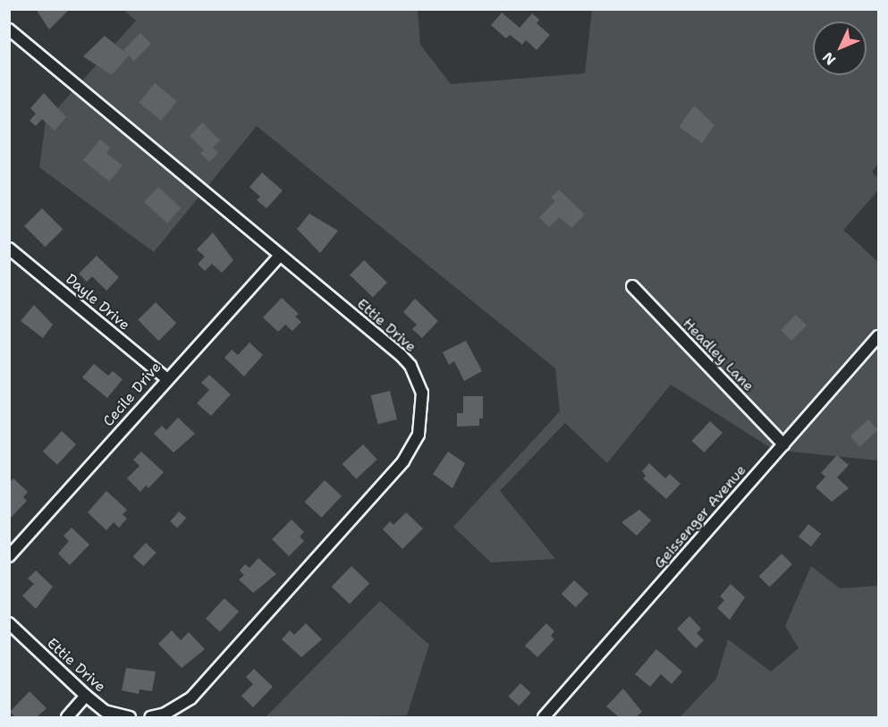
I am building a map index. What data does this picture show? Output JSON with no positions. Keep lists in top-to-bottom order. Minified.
{"streets":{"street":["Dayle Drive","Ettie Drive","Headley Lane","Cecile Drive","Geissenger Avenue"]},"crossings":[["Dayle Drive","Cecile Drive"],["Ettie Drive","Cecile Drive"],["Headley Lane","Geissenger Avenue"]],"north":"bottom left"}
